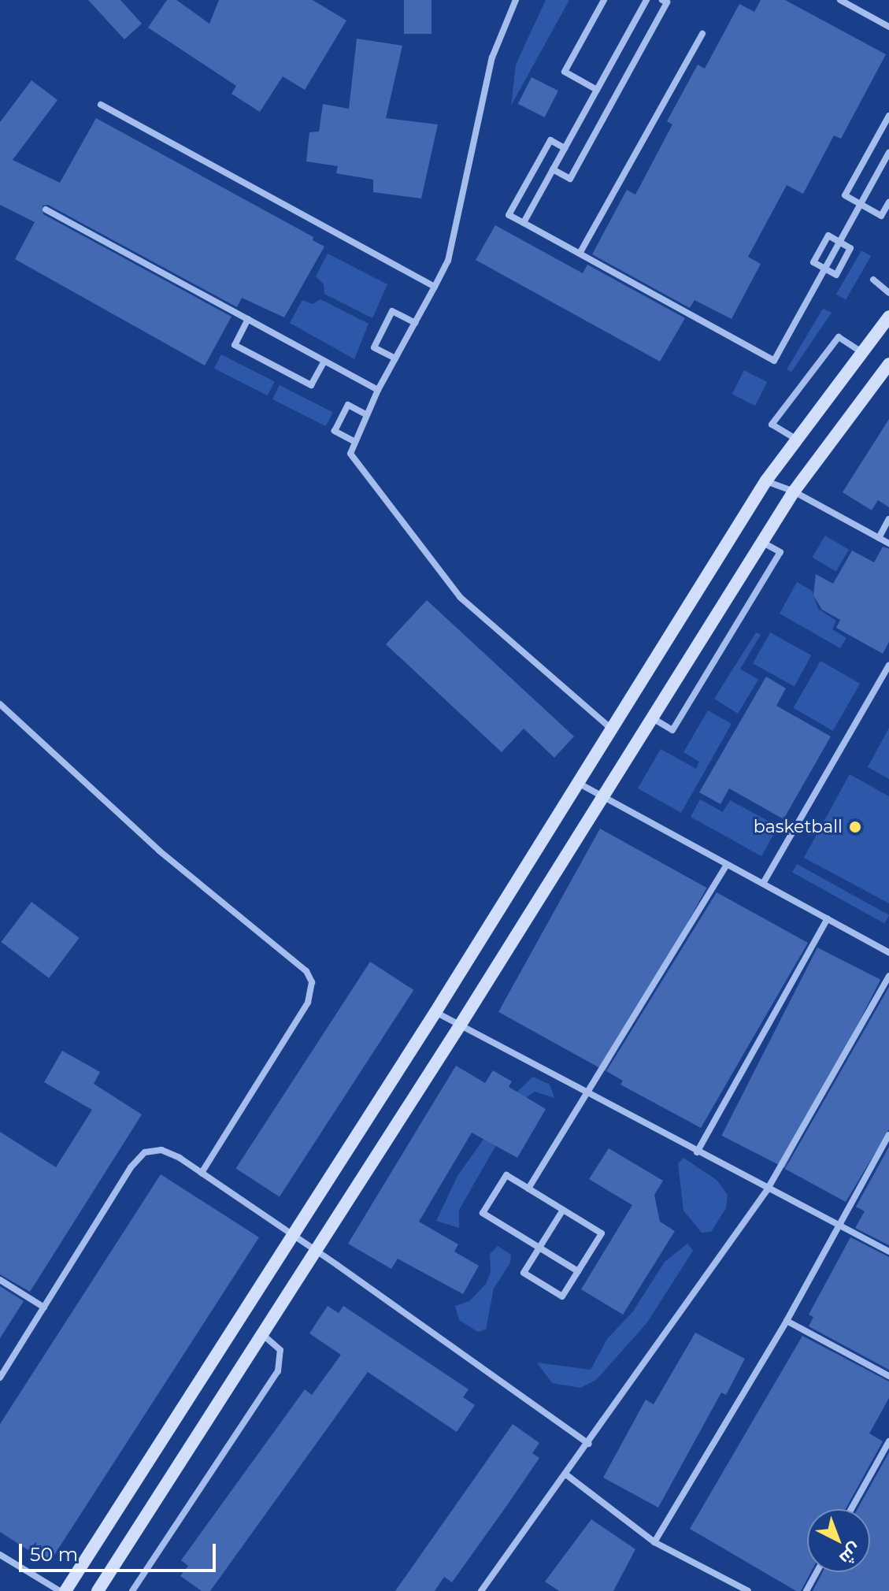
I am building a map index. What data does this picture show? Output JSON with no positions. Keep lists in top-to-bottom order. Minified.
{"places":["basketball"],"scale_bar":"50 m","north":"bottom right"}
